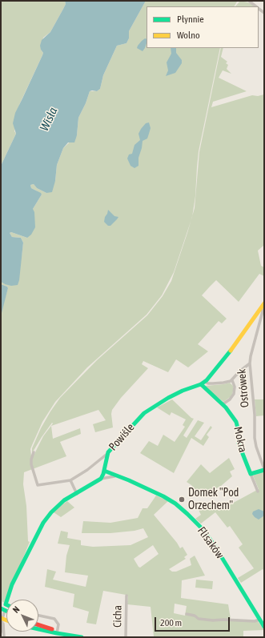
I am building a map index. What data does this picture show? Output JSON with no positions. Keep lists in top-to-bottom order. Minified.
{"streets":{"street":["Ostrówek","Powiśle","Mokra","Flisaków","Cicha"]},"crossings":[["Ostrówek","Powiśle"],["Powiśle","Mokra"],["Powiśle","Flisaków"]],"water":["Wisła"],"places":["Domek \"Pod Orzechem\""],"legend":["Płynnie","Wolno"],"scale_bar":"200 m","north":"top left"}
